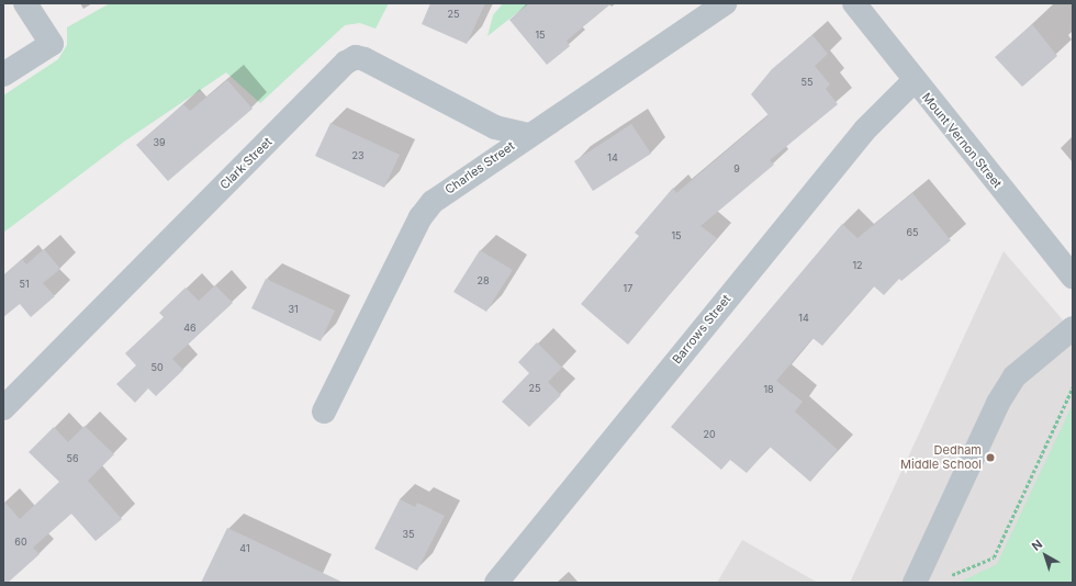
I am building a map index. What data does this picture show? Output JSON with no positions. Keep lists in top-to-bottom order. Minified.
{"streets":{"street":["Mount Vernon Street","Clark Street","Charles Street","Barrows Street"]},"crossings":[["Mount Vernon Street","Barrows Street"],["Clark Street","Charles Street"]],"places":["Dedham Middle School"],"house_numbers":["25","15","55","39","23","14","9","65","15","12","28","51","17","31","14","46","50","25","18","20","56","35","60","41"],"north":"top left"}
